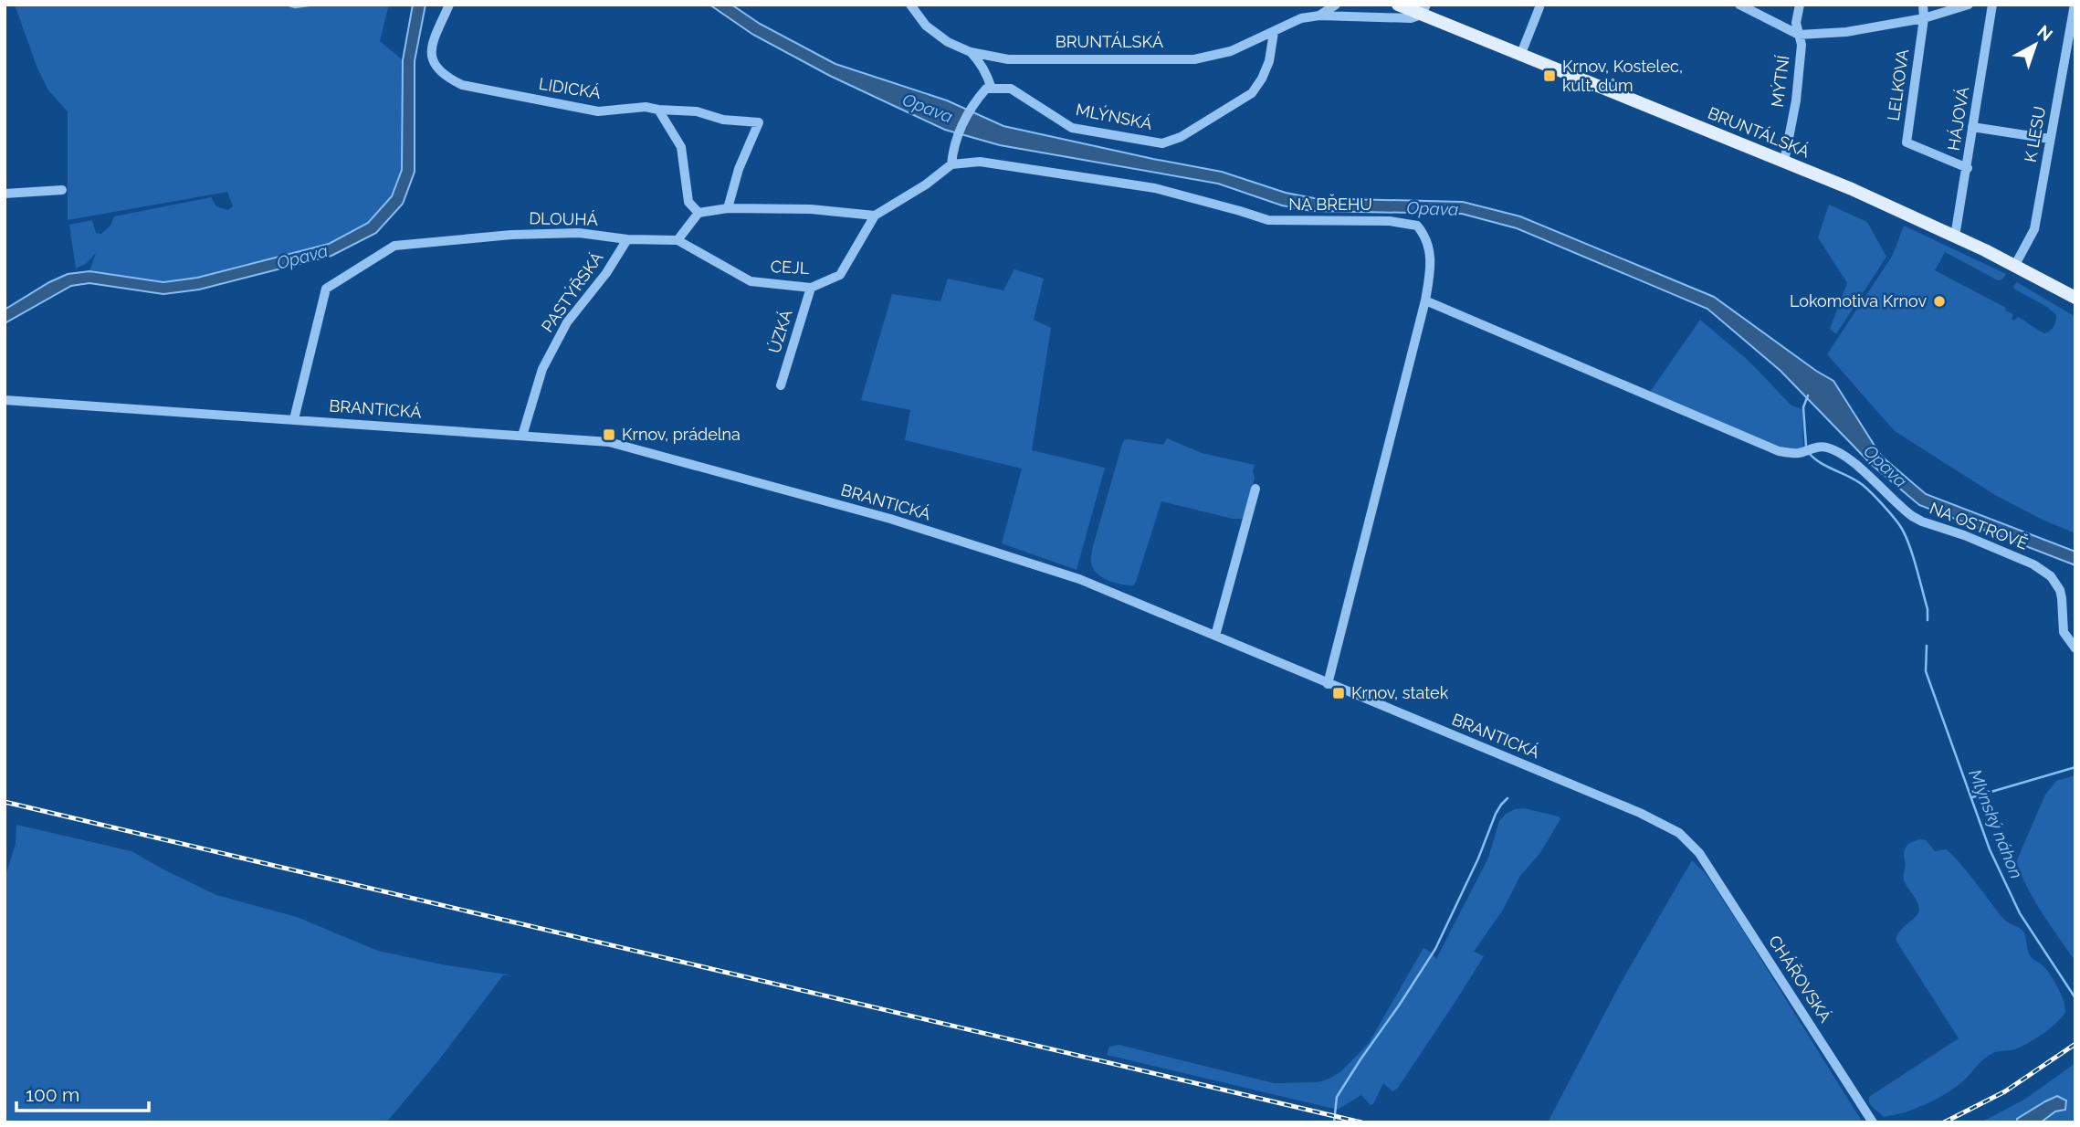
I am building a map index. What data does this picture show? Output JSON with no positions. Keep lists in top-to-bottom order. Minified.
{"streets":{"main road":["BRUNTÁLSKÁ"],"street":["MÝTNÍ","LELKOVA","LIDICKÁ","MLÝNSKÁ","HÁJOVÁ","K LESU","NA BŘEHU","DLOUHÁ","CEJL","PASTÝŘSKÁ","ÚZKÁ","BRANTICKÁ","NA OSTROVĚ","CHÁŘOVSKÁ"]},"crossings":[["BRUNTÁLSKÁ","MÝTNÍ"],["BRUNTÁLSKÁ","MLÝNSKÁ"],["BRUNTÁLSKÁ","HÁJOVÁ"],["BRUNTÁLSKÁ","K LESU"],["LELKOVA","HÁJOVÁ"],["NA BŘEHU","NA OSTROVĚ"],["DLOUHÁ","CEJL"],["DLOUHÁ","PASTÝŘSKÁ"],["DLOUHÁ","BRANTICKÁ"],["CEJL","ÚZKÁ"],["PASTÝŘSKÁ","BRANTICKÁ"],["BRANTICKÁ","CHÁŘOVSKÁ"]],"water":["Opava","Mlýnský náhon"],"places":{"transit":["Krnov, Kostelec, kult. dům","Krnov, prádelna","Krnov, statek"],"other":["Lokomotiva Krnov"]},"scale_bar":"100 m","north":"top right"}
